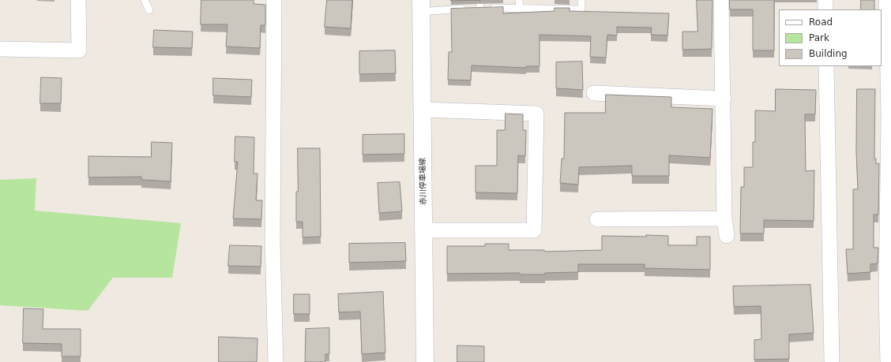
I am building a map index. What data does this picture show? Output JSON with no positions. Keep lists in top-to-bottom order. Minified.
{"streets":{"main road":["赤川停車場線"]},"legend":["Road","Park","Building"]}
